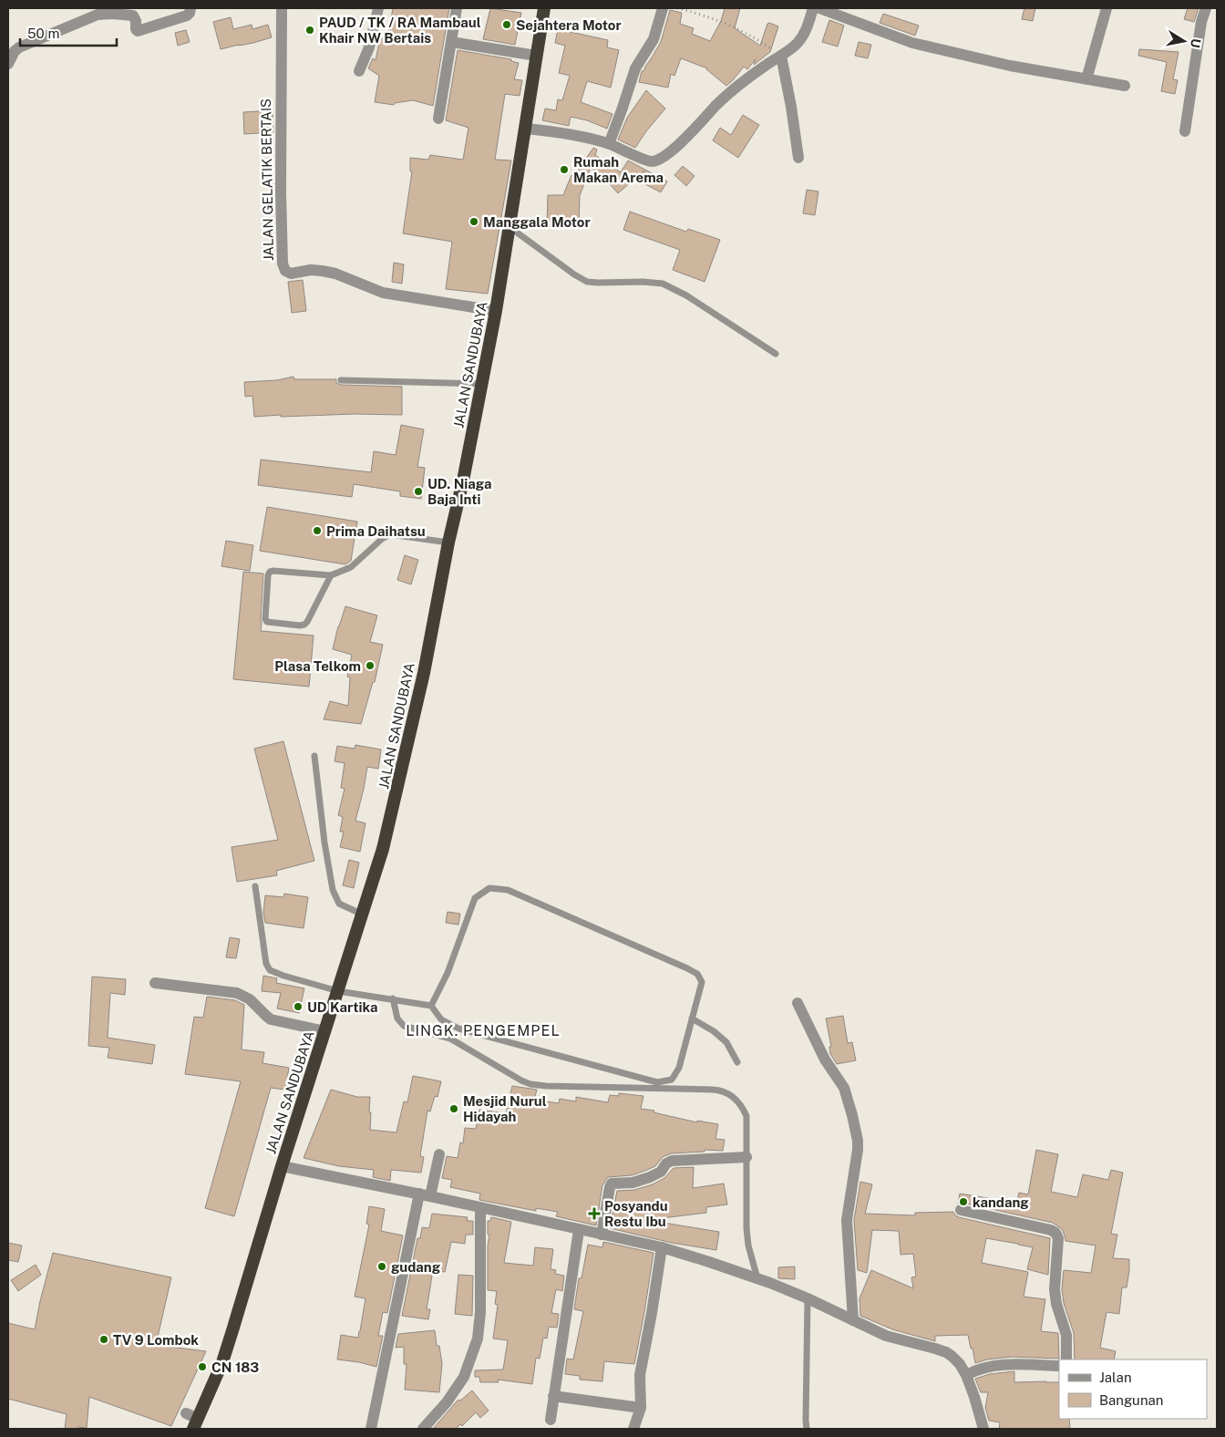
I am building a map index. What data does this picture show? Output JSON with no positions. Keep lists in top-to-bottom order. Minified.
{"streets":{"highway":["JALAN SANDUBAYA"],"street":["JALAN GELATIK BERTAIS"]},"crossings":[["JALAN GELATIK BERTAIS","JALAN SANDUBAYA"]],"districts":["LINGK. PENGEMPEL"],"places":{"other":["Sejahtera Motor","PAUD / TK / RA Mambaul Khair NW Bertais","Rumah Makan Arema","Manggala Motor","UD. Niaga Baja Inti","Prima Daihatsu","Plasa Telkom","UD Kartika","Mesjid Nurul Hidayah","kandang","gudang","TV 9 Lombok","CN 183"],"health":["Posyandu Restu Ibu"]},"legend":["Jalan","Bangunan"],"scale_bar":"50 m","north":"right"}
